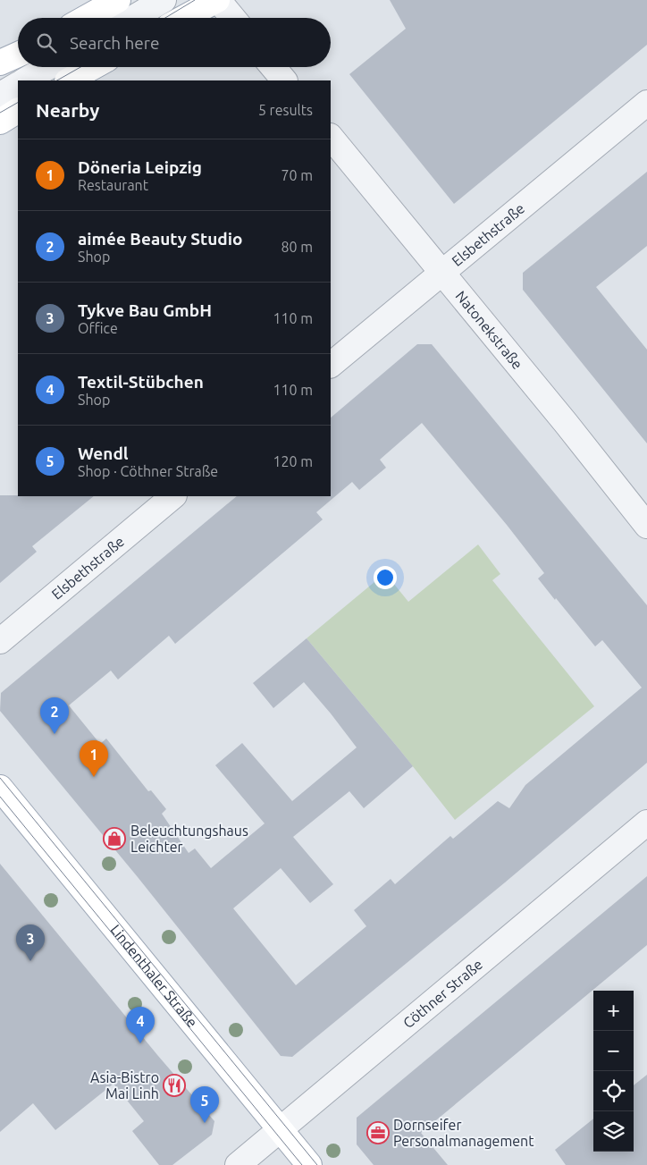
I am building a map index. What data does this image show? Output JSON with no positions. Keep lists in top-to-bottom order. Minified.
{"streets":{"main road":["Lindenthaler Straße"],"street":["Elsbethstraße","Natonekstraße","Cöthner Straße"]},"crossings":[["Elsbethstraße","Natonekstraße"],["Lindenthaler Straße","Cöthner Straße"]],"places":{"shop":["Beleuchtungshaus Leichter"],"restaurant":["Asia-Bistro Mai Linh"],"office":["Dornseifer Personalmanagement"]},"page":{"search":"Search here","heading":["Nearby","5 results"],"list":[{"mark":"1","name":"Döneria Leipzig","note":"Restaurant","value":"70 m"},{"mark":"2","name":"aimée Beauty Studio","note":"Shop","value":"80 m"},{"mark":"3","name":"Tykve Bau GmbH","note":"Office","value":"110 m"},{"mark":"4","name":"Textil-Stübchen","note":"Shop","value":"110 m"},{"mark":"5","name":"Wendl","note":"Shop · Cöthner Straße","value":"120 m"}],"pins":["2","1","3","4","5"],"map_buttons":["+","−"]}}
